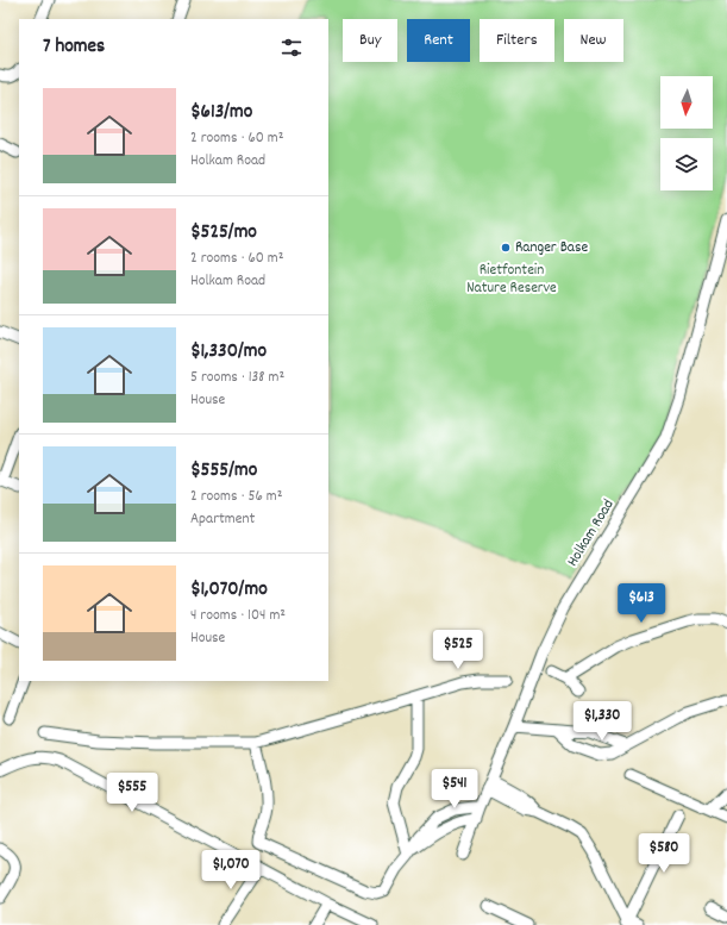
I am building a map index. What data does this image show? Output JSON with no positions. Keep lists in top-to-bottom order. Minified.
{"streets":{"street":["Holkam Road"]},"parks":["Rietfontein Nature Reserve"],"places":["Ranger Base"],"north":"bottom","page":{"chip":["Buy","Rent","Filters","New"],"heading":"7 homes","list":[{"name":"$613/mo","note":"2 rooms · 60 m² · Holkam Road"},{"name":"$525/mo","note":"2 rooms · 60 m² · Holkam Road"},{"name":"$1,330/mo","note":"5 rooms · 138 m² · House"},{"name":"$555/mo","note":"2 rooms · 56 m² · Apartment"},{"name":"$1,070/mo","note":"4 rooms · 104 m² · House"}],"price":["$613","$525","$1,330","$541","$555","$580","$1,070"]}}
